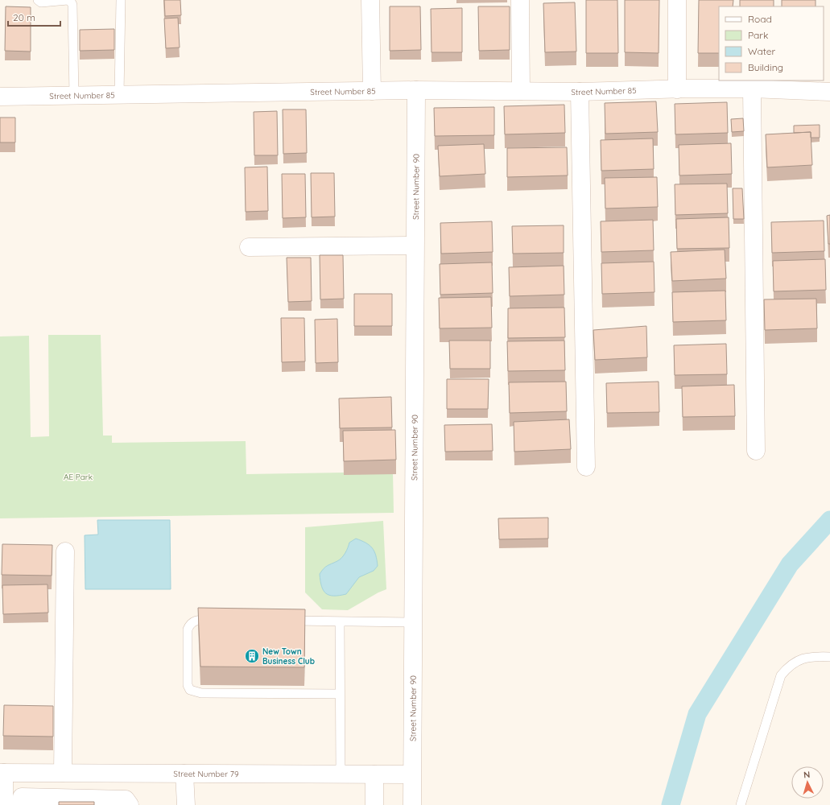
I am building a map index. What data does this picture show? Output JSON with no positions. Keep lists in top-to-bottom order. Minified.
{"streets":{"street":["Street Number 85","Street Number 90","Street Number 79"]},"crossings":[["Street Number 85","Street Number 90"],["Street Number 90","Street Number 79"]],"parks":["AE Park"],"places":{"building":["New Town Business Club"]},"legend":["Road","Park","Water","Building"],"scale_bar":"20 m","north":"top"}
